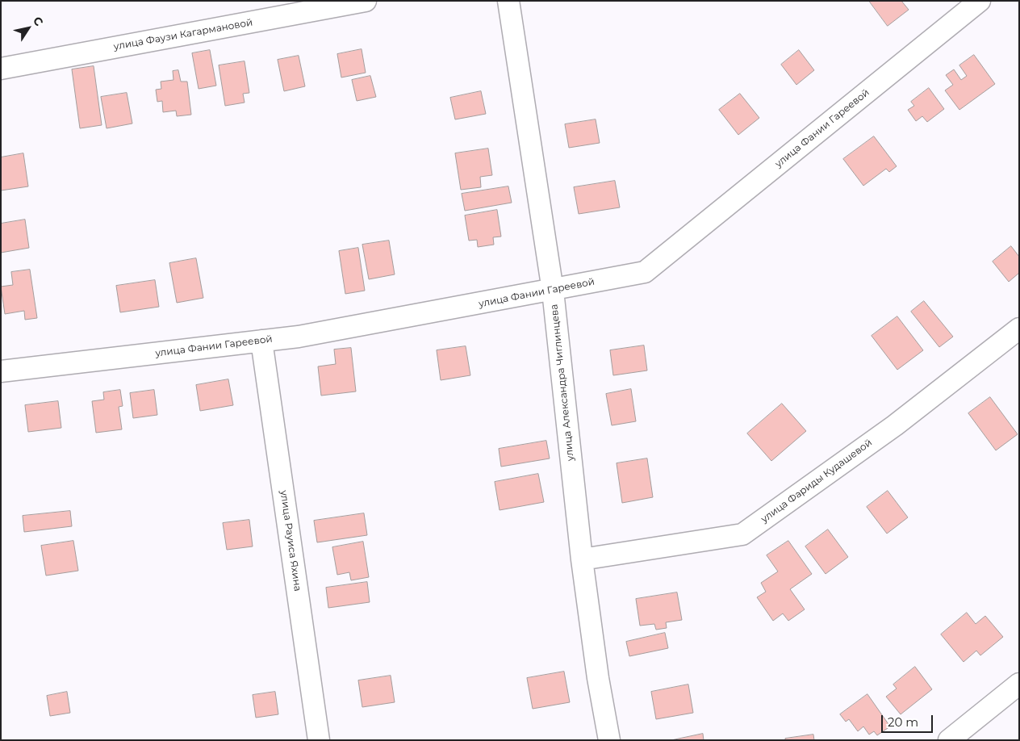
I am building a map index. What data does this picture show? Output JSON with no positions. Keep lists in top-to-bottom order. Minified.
{"streets":{"street":["улица Фаузи Кагармановой","улица Фании Гареевой","улица Александра Чиглинцева","улица Фариды Кудашевой","улица Рауиса Яхина"]},"crossings":[["улица Фании Гареевой","улица Александра Чиглинцева"],["улица Фании Гареевой","улица Рауиса Яхина"],["улица Александра Чиглинцева","улица Фариды Кудашевой"]],"scale_bar":"20 m","north":"top right"}
